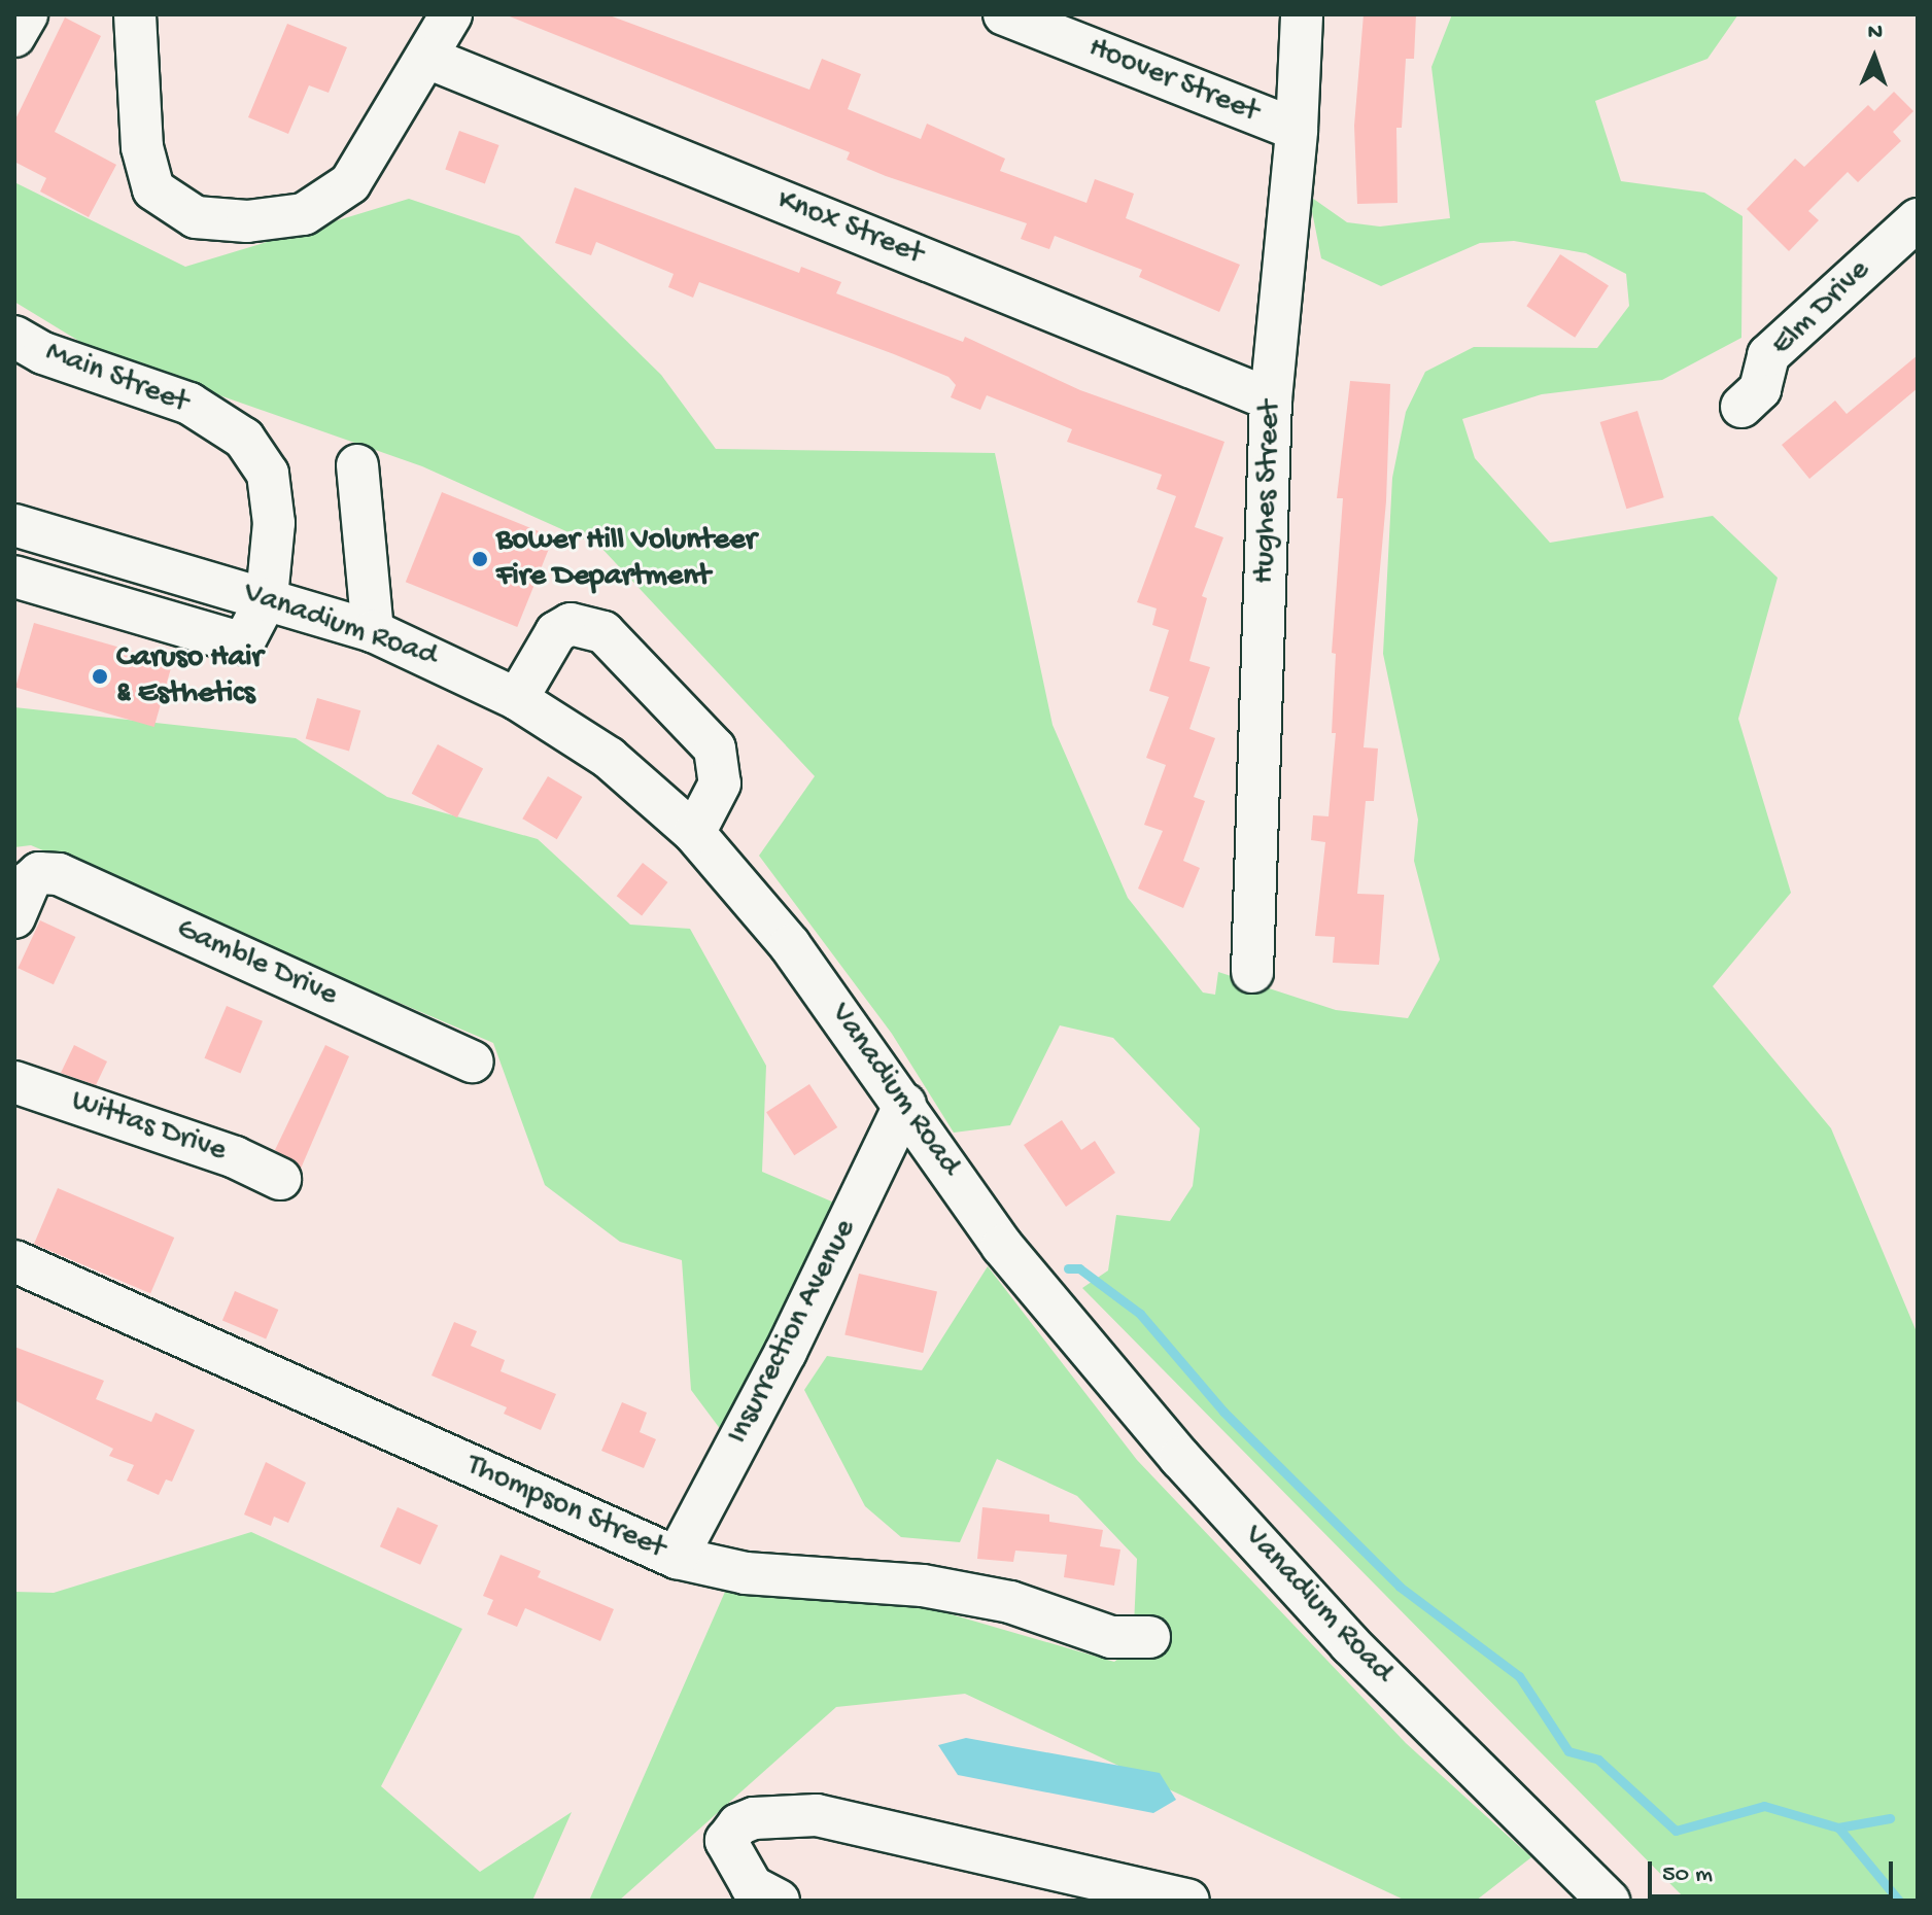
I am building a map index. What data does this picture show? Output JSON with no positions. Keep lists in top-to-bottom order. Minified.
{"streets":{"street":["Hoover Street","Knox Street","Elm Drive","Main Street","Hughes Street","Vanadium Road","Gamble Drive","Wittas Drive","Insurrection Avenue","Thompson Street"]},"crossings":[["Hoover Street","Hughes Street"],["Knox Street","Hughes Street"],["Main Street","Vanadium Road"],["Vanadium Road","Insurrection Avenue"],["Insurrection Avenue","Thompson Street"]],"places":["Bower Hill Volunteer Fire Department","Caruso Hair & Esthetics"],"scale_bar":"50 m","north":"top"}
